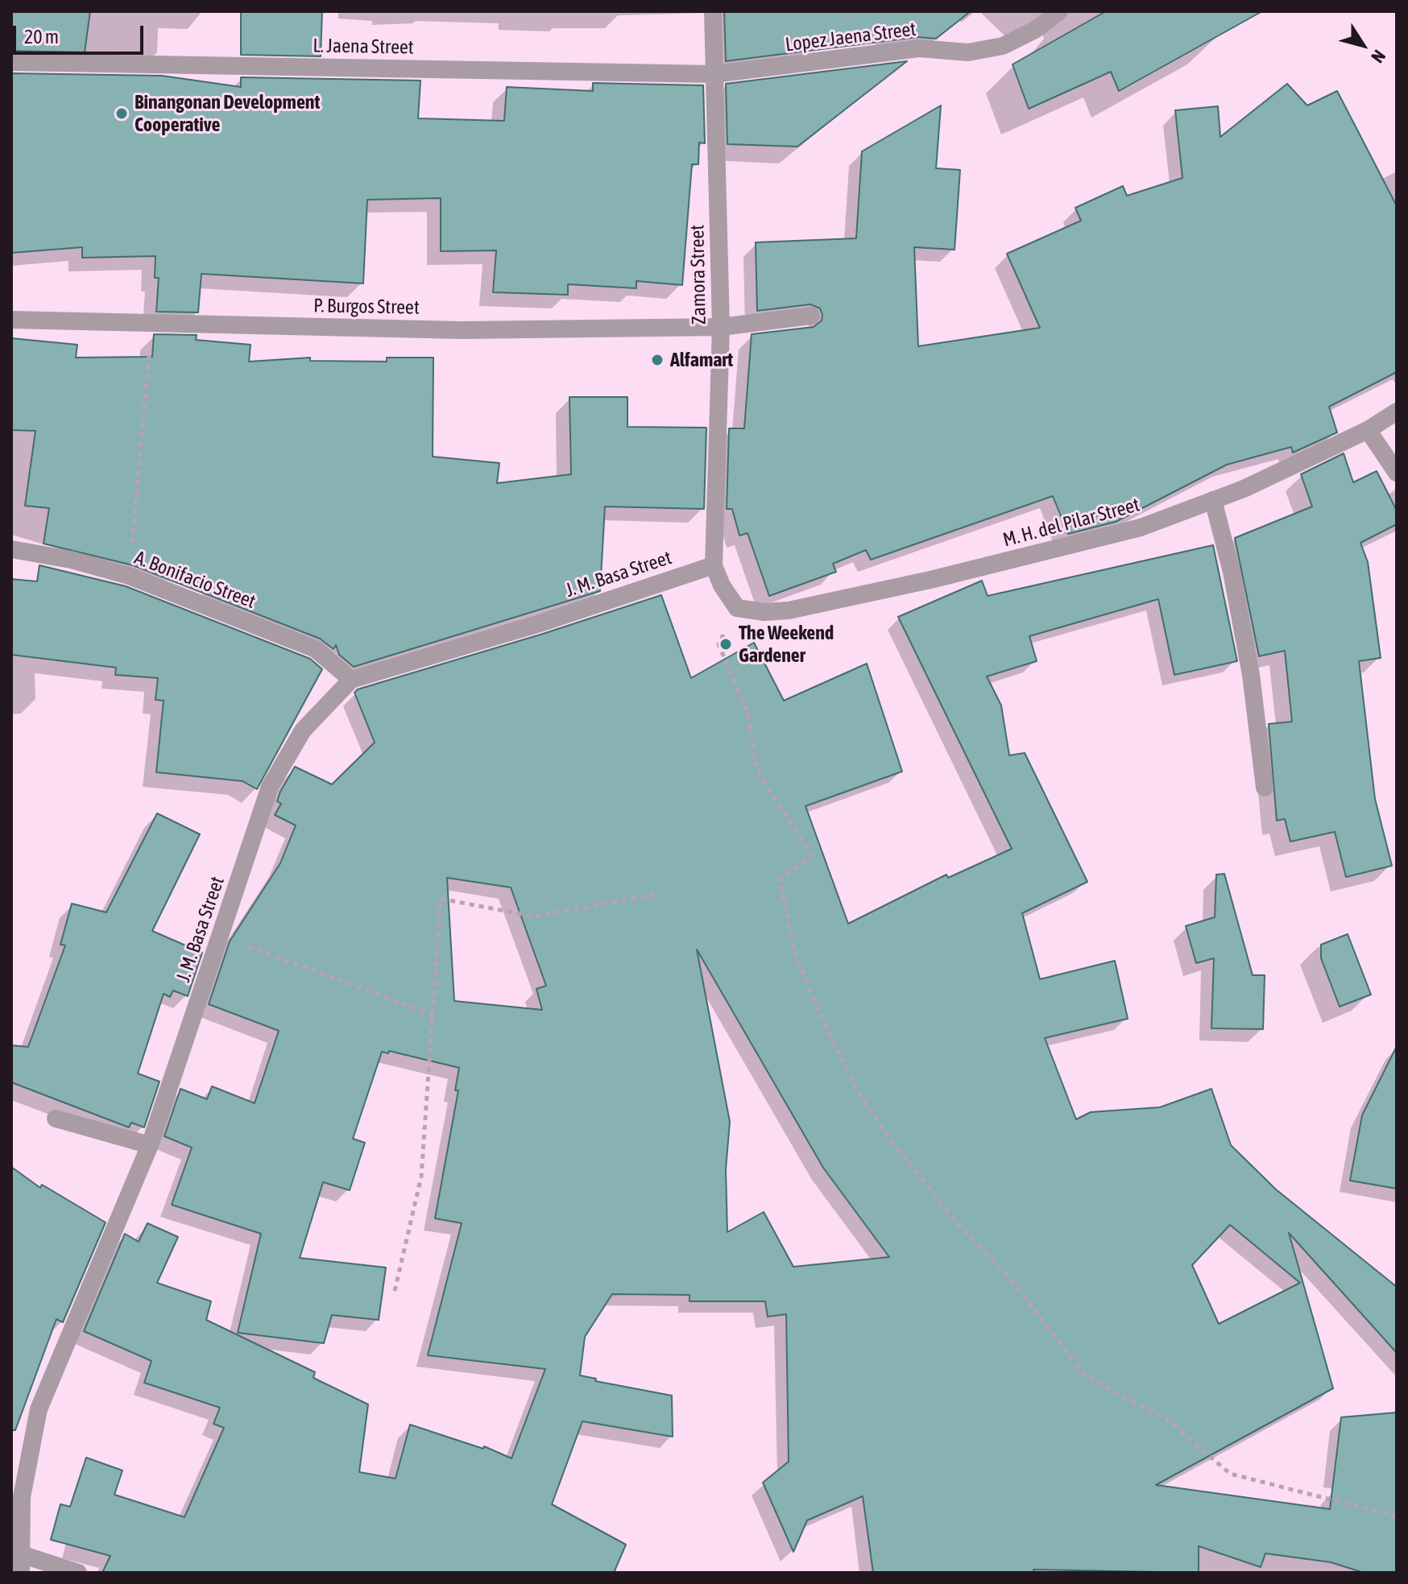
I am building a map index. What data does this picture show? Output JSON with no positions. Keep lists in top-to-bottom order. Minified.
{"streets":{"street":["Lopez Jaena Street","L. Jaena Street","Zamora Street","P. Burgos Street","M. H. del Pilar Street","J. M. Basa Street","A. Bonifacio Street"]},"crossings":[["Lopez Jaena Street","L. Jaena Street"],["Lopez Jaena Street","Zamora Street"],["L. Jaena Street","Zamora Street"],["Zamora Street","P. Burgos Street"],["Zamora Street","M. H. del Pilar Street"],["Zamora Street","J. M. Basa Street"],["J. M. Basa Street","A. Bonifacio Street"]],"places":["Binangonan Development Cooperative","Alfamart","The Weekend Gardener"],"scale_bar":"20 m","north":"bottom right"}
